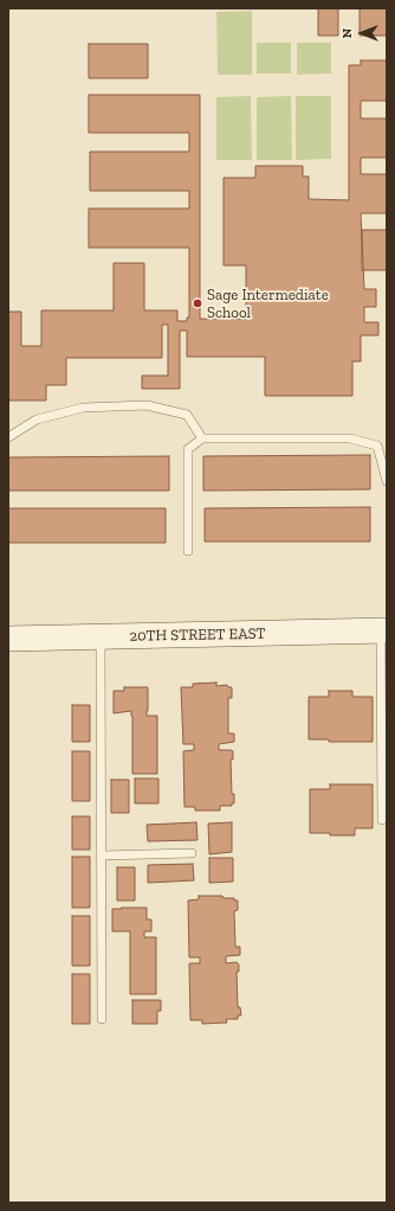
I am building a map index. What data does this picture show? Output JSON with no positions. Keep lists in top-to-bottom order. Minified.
{"streets":{"street":["20TH STREET EAST"]},"places":["Sage Intermediate School"],"north":"left"}
